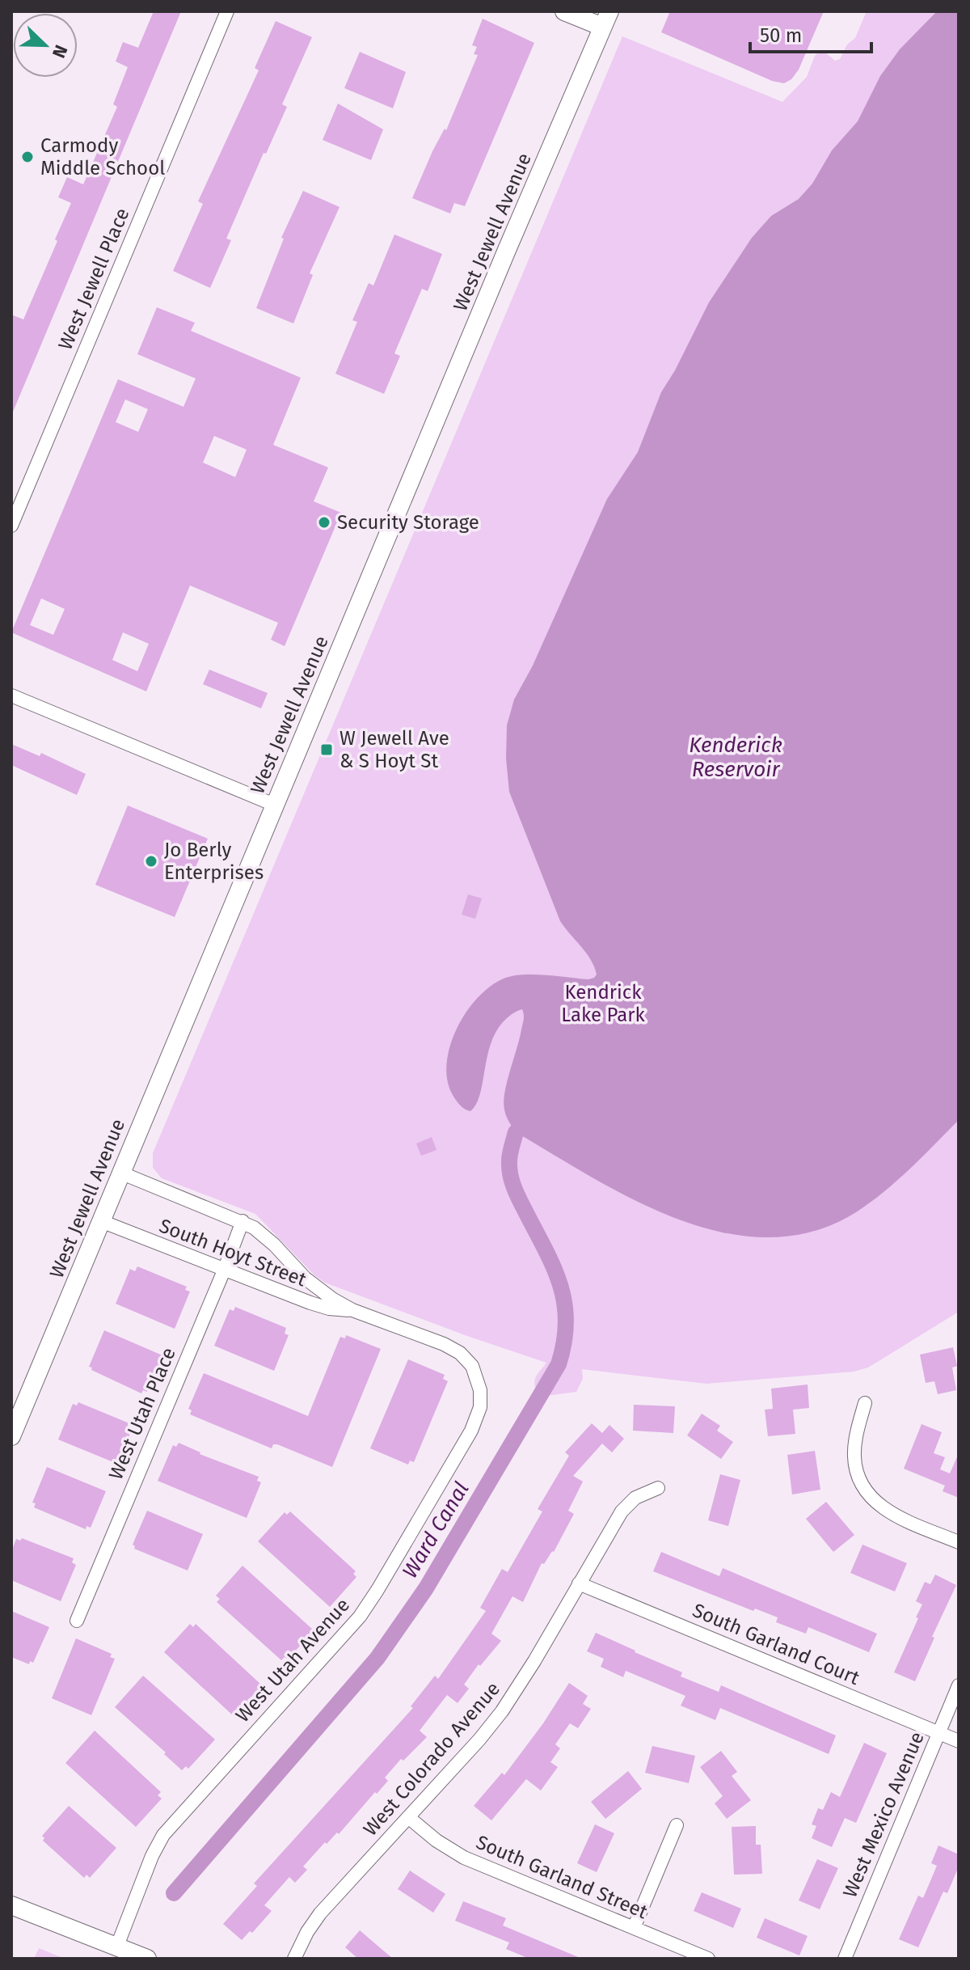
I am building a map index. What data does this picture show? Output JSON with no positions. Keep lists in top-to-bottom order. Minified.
{"streets":{"main road":["West Jewell Avenue"],"street":["West Jewell Place","South Hoyt Street","West Utah Place","South Garland Court","West Utah Avenue","West Colorado Avenue","West Mexico Avenue","South Garland Street"]},"crossings":[["West Jewell Avenue","South Hoyt Street"],["South Hoyt Street","West Utah Place"],["South Hoyt Street","West Utah Avenue"],["South Garland Court","West Colorado Avenue"],["South Garland Court","West Mexico Avenue"],["West Colorado Avenue","South Garland Street"]],"water":["Kenderick Reservoir","Ward Canal"],"parks":["Kendrick Lake Park"],"places":{"other":["Carmody Middle School","Security Storage","Jo Berly Enterprises"],"transit":["W Jewell Ave & S Hoyt St"]},"scale_bar":"50 m","north":"bottom right"}
